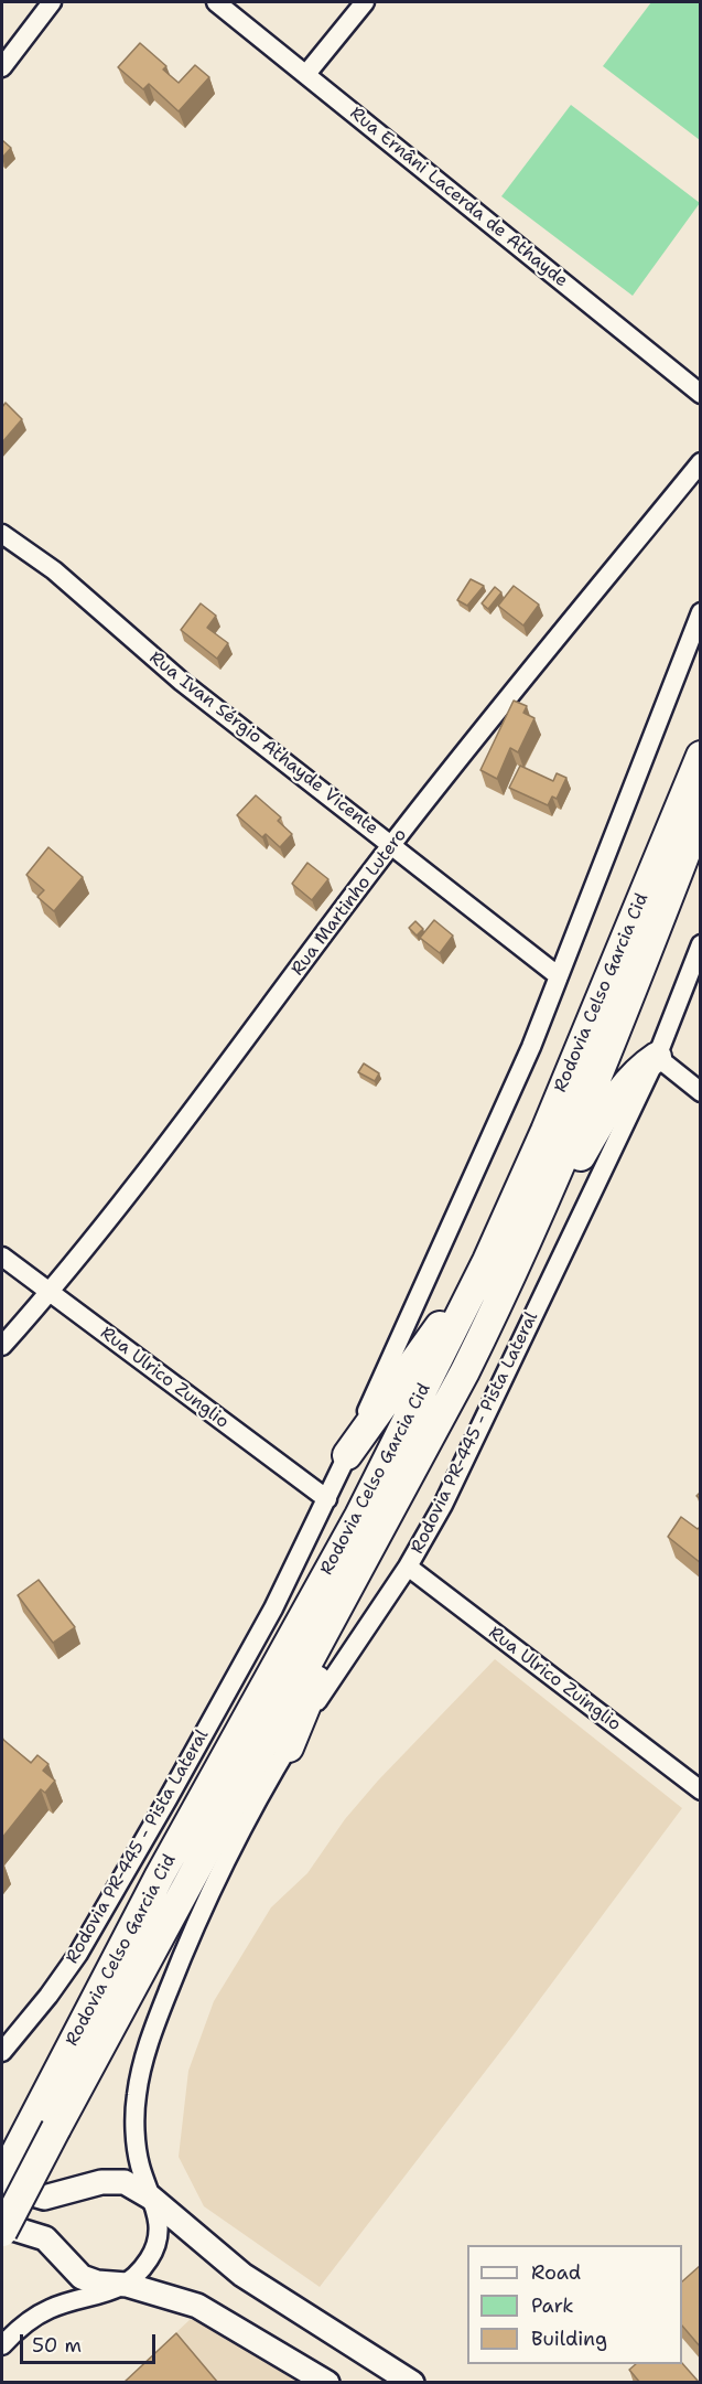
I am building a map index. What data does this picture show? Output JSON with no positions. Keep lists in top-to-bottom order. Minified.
{"streets":{"highway":["Rodovia Celso Garcia Cid"],"street":["Rua Ernâni Lacerda de Athayde","Rua Ivan Sérgio Athayde Vicente","Rua Martinho Lutero","Rua Ulrico Zunglio","Rodovia PR-445 - Pista Lateral","Rua Ulrico Zuinglio"]},"crossings":[["Rua Ivan Sérgio Athayde Vicente","Rua Martinho Lutero"],["Rua Ivan Sérgio Athayde Vicente","Rodovia Celso Garcia Cid"],["Rua Martinho Lutero","Rua Ulrico Zunglio"],["Rodovia Celso Garcia Cid","Rodovia PR-445 - Pista Lateral"],["Rua Ulrico Zunglio","Rodovia PR-445 - Pista Lateral"],["Rodovia PR-445 - Pista Lateral","Rua Ulrico Zuinglio"]],"legend":["Road","Park","Building"],"scale_bar":"50 m"}
